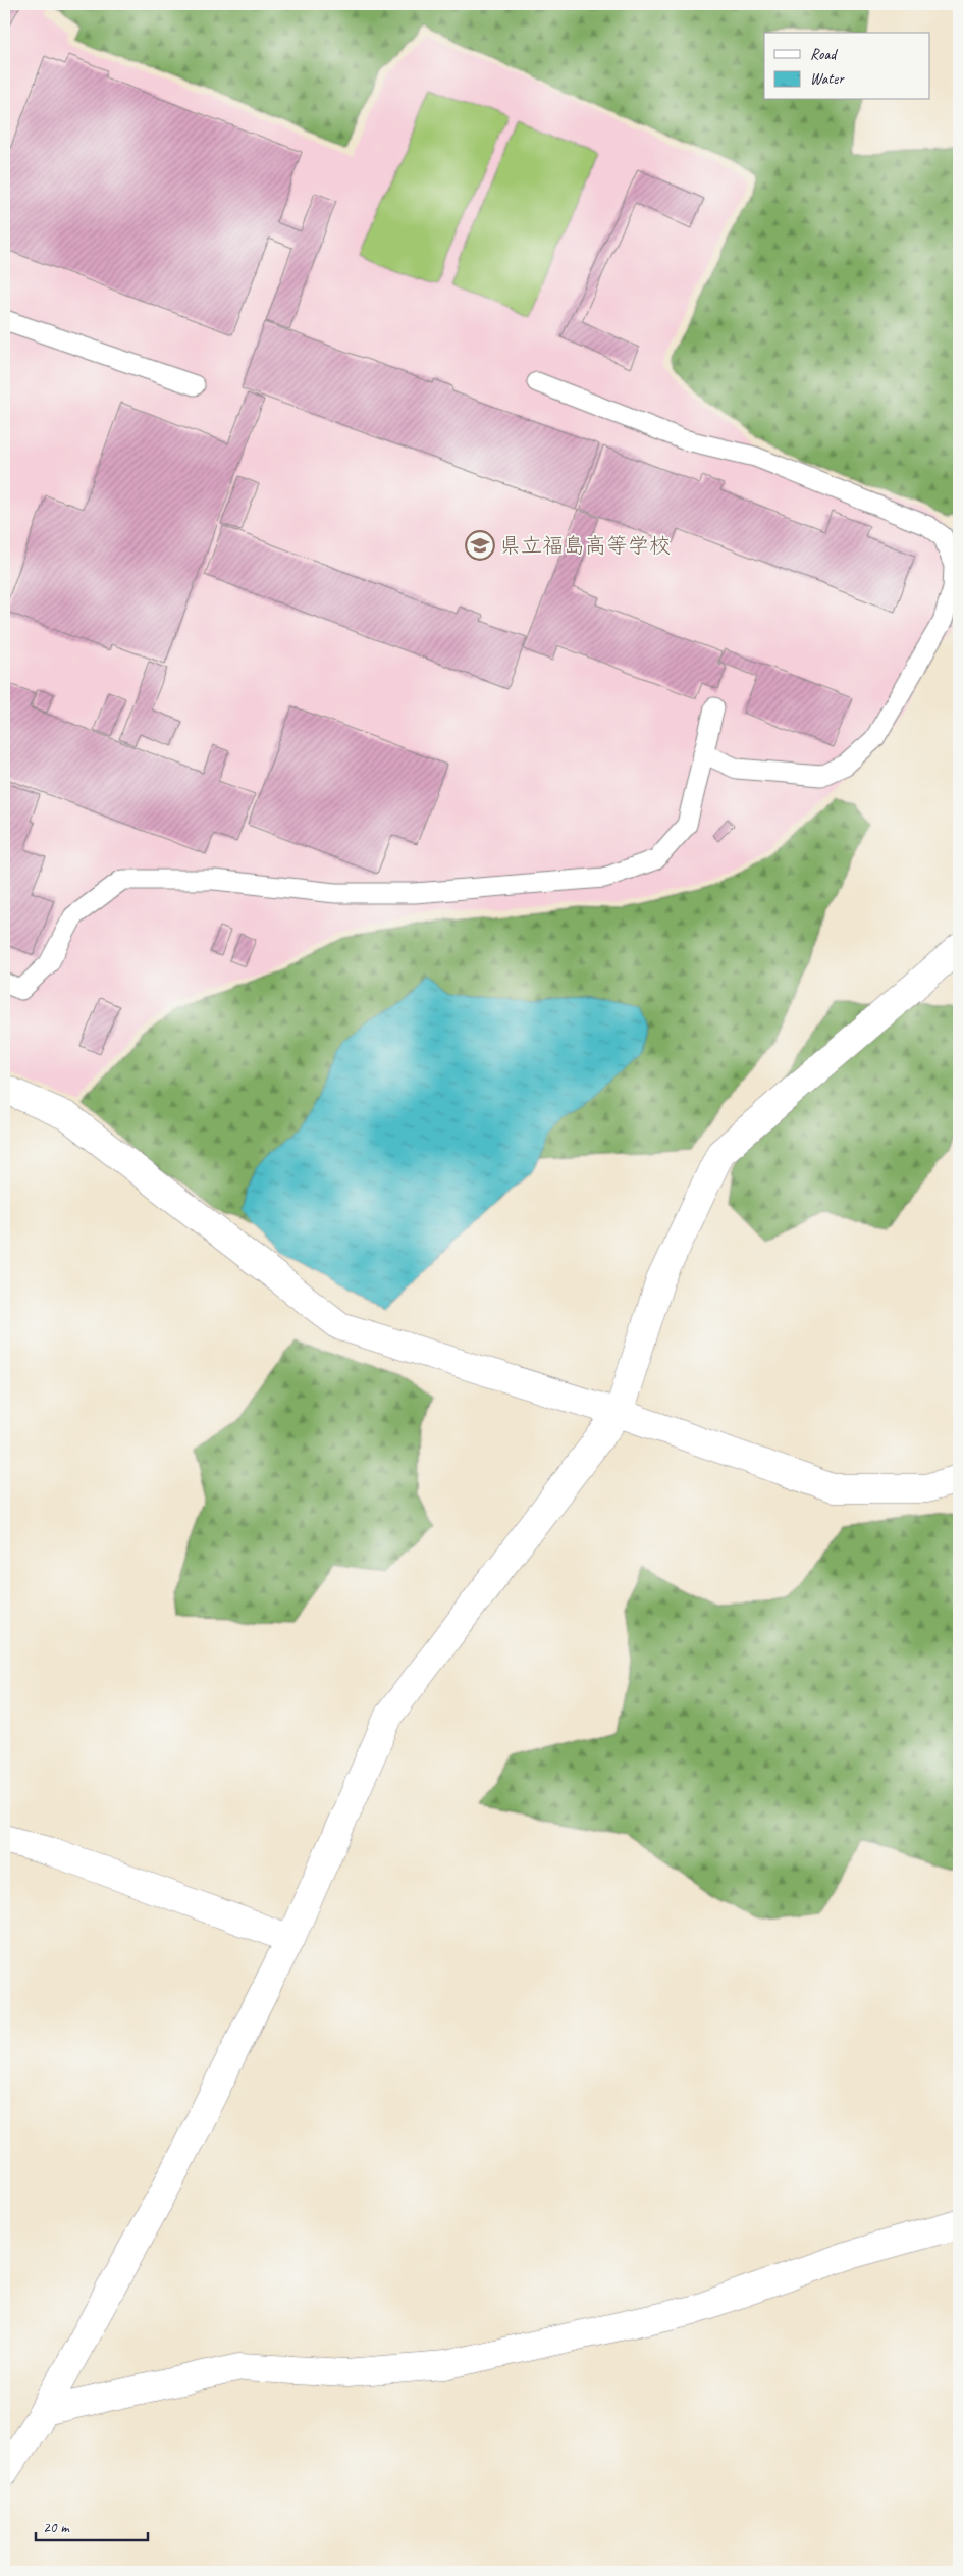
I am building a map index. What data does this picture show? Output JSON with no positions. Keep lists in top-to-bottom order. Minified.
{"places":{"school or university":["県立福島高等学校"]},"legend":["Road","Water"],"scale_bar":"20 m"}
